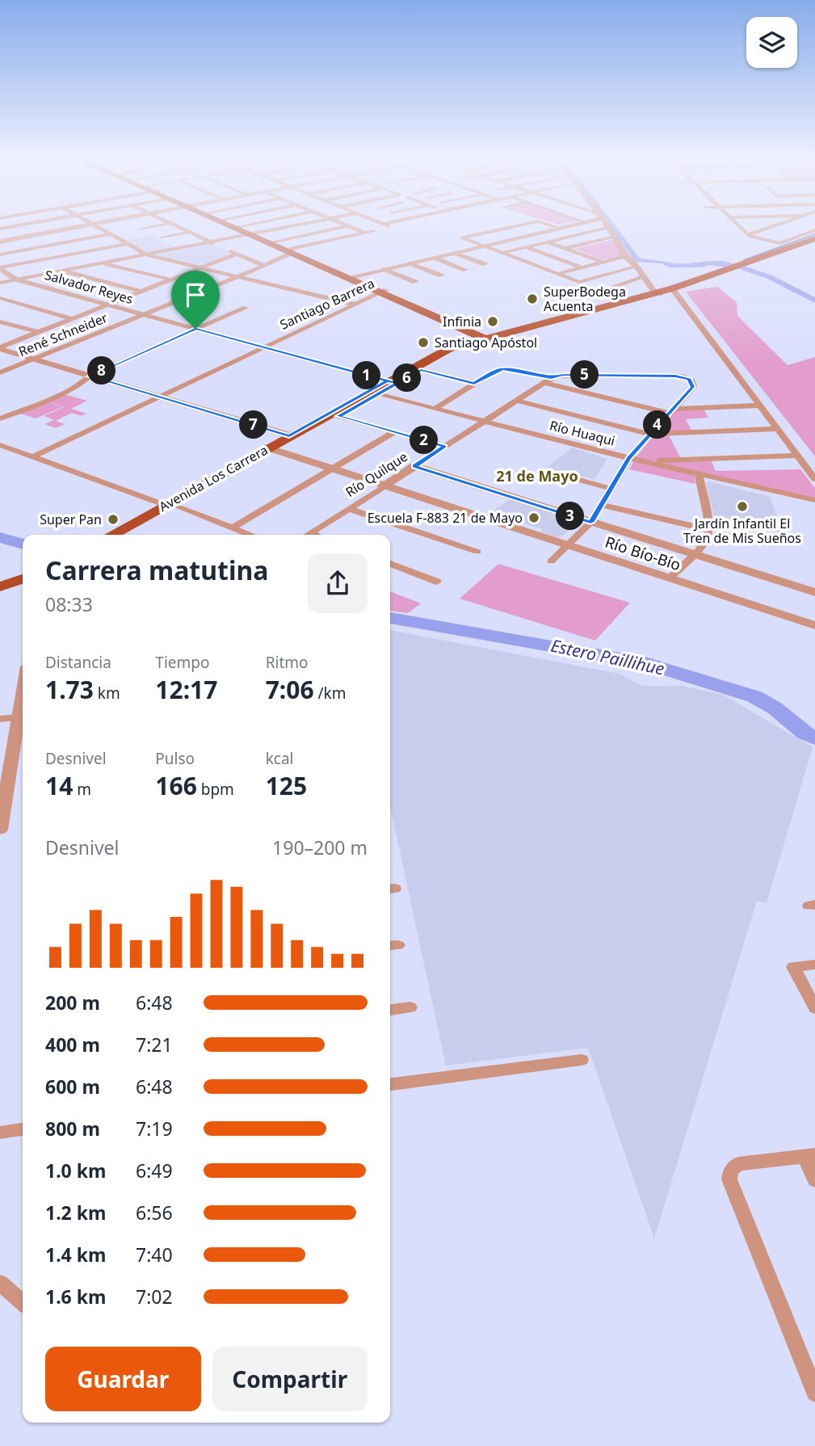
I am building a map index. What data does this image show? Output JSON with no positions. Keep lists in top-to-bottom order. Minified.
{"streets":{"main road":["Avenida Los Carrera"],"street":["Salvador Reyes","Santiago Barrera","René Schneider","Río Huaqui","Río Quilque","Río Bío-Bío"]},"crossings":[["Salvador Reyes","Santiago Barrera"],["Salvador Reyes","René Schneider"],["Salvador Reyes","Avenida Los Carrera"],["Río Huaqui","Río Quilque"],["Río Huaqui","Avenida Los Carrera"],["Río Quilque","Río Bío-Bío"],["Avenida Los Carrera","Río Bío-Bío"]],"districts":["21 de Mayo"],"water":["Estero Paillihue"],"places":["SuperBodega Acuenta","Infinia","Santiago Apóstol","Jardín Infantil El Tren de Mis Sueños","Escuela F-883 21 de Mayo","Super Pan"],"page":{"pins":["8","5","1","6","4","7","2","3"],"heading":["Carrera matutina","08:33"],"stats":[["Distancia","1.73 km"],["Tiempo","12:17"],["Ritmo","7:06 /km"],["Desnivel","14 m"],["Pulso","166 bpm"],["kcal","125"]],"chart":["Desnivel","190–200 m"],"list":[{"name":"200 m","note":"6:48"},{"name":"400 m","note":"7:21"},{"name":"600 m","note":"6:48"},{"name":"800 m","note":"7:19"},{"name":"1.0 km","note":"6:49"},{"name":"1.2 km","note":"6:56"},{"name":"1.4 km","note":"7:40"},{"name":"1.6 km","note":"7:02"}],"buttons":["Guardar","Compartir"]}}
